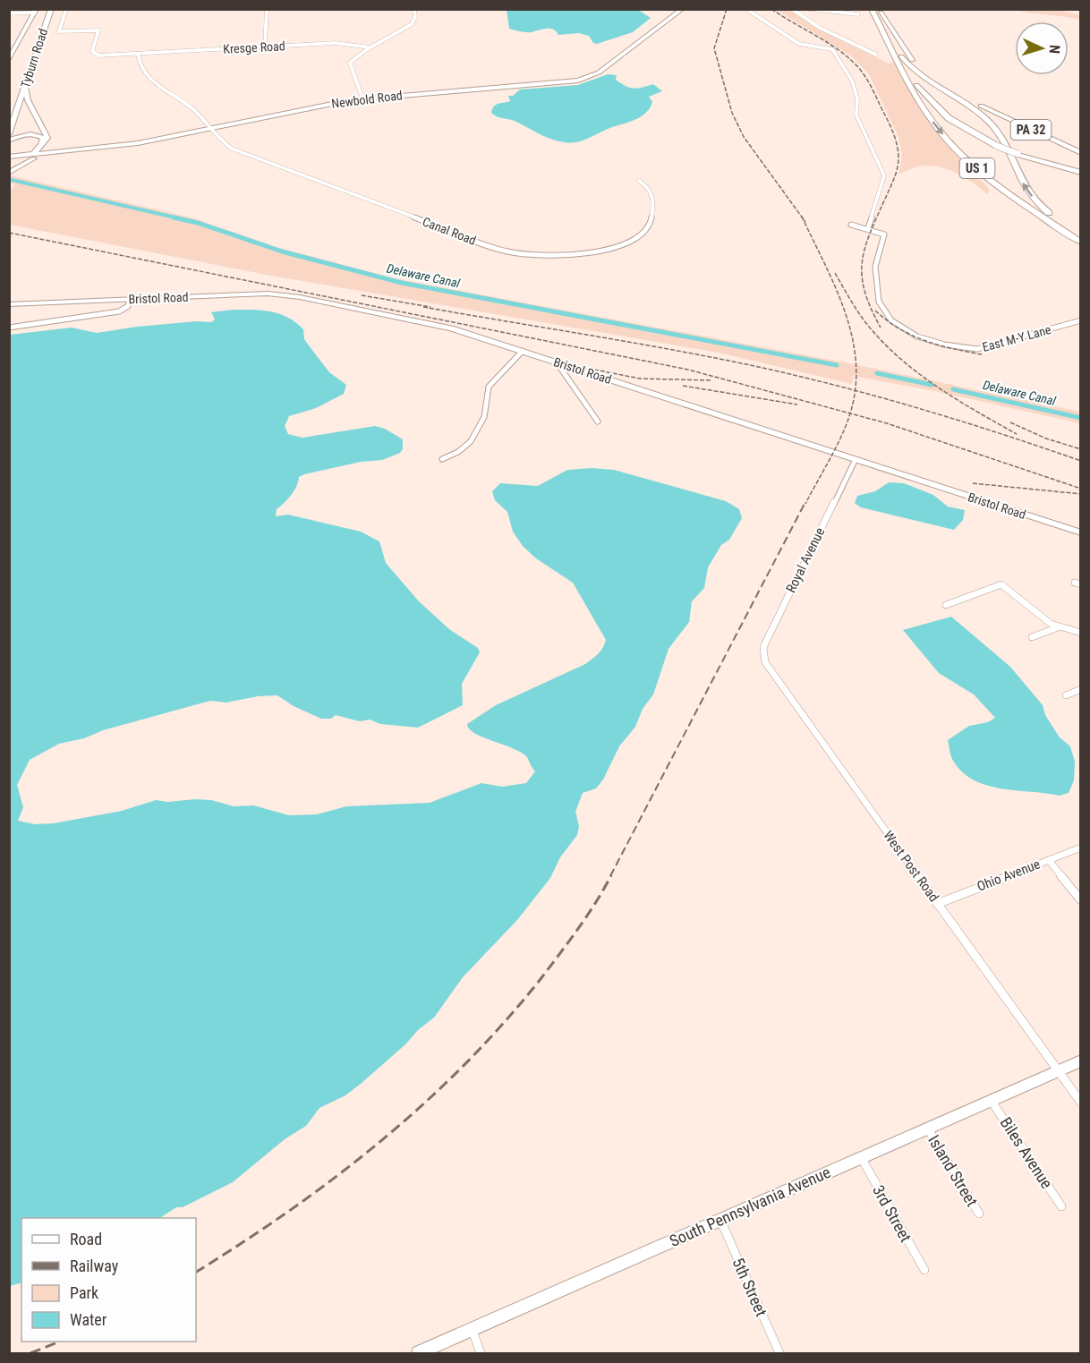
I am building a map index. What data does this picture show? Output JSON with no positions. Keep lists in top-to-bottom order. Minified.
{"streets":{"highway":["US 1"],"main road":["Tyburn Road","Newbold Road","PA 32","Bristol Road","South Pennsylvania Avenue"],"street":["Kresge Road","Canal Road","East M-Y Lane","Royal Avenue","West Post Road","Ohio Avenue","Biles Avenue","Island Street","3rd Street","5th Street"]},"crossings":[["Kresge Road","Canal Road"],["Newbold Road","Canal Road"],["Bristol Road","Royal Avenue"],["Royal Avenue","West Post Road"],["West Post Road","Ohio Avenue"],["West Post Road","South Pennsylvania Avenue"],["Biles Avenue","South Pennsylvania Avenue"],["Island Street","South Pennsylvania Avenue"],["South Pennsylvania Avenue","3rd Street"],["South Pennsylvania Avenue","5th Street"]],"water":["Delaware Canal"],"legend":["Road","Railway","Park","Water"],"north":"right"}
